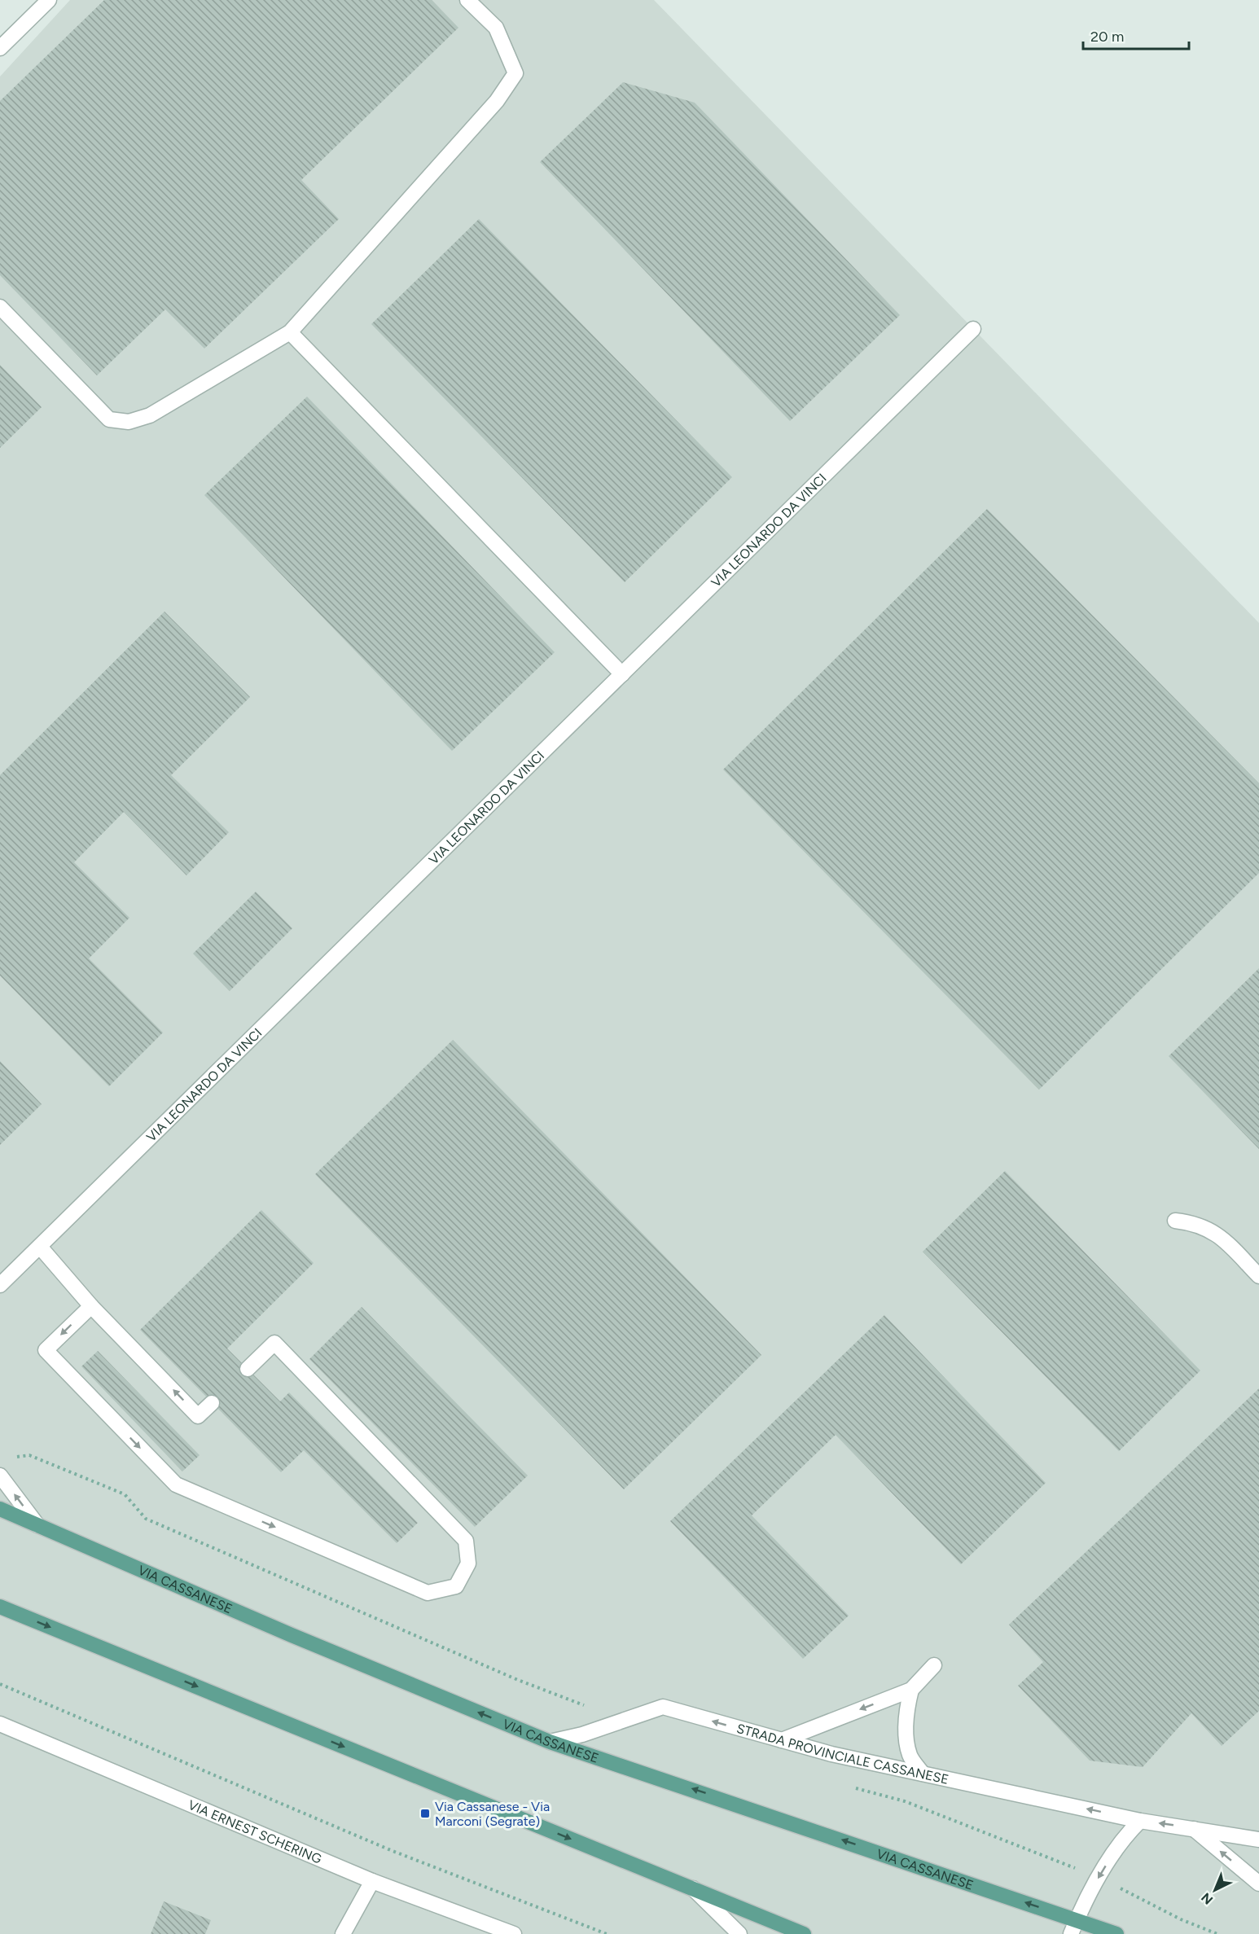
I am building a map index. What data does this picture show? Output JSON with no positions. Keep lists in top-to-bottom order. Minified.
{"streets":{"main road":["VIA CASSANESE"],"street":["VIA LEONARDO DA VINCI","STRADA PROVINCIALE CASSANESE","VIA ERNEST SCHERING"]},"crossings":[["VIA CASSANESE","STRADA PROVINCIALE CASSANESE"]],"one_way":["STRADA PROVINCIALE CASSANESE"],"places":{"transit":["Via Cassanese - Via Marconi (Segrate)"]},"scale_bar":"20 m","north":"bottom left"}
